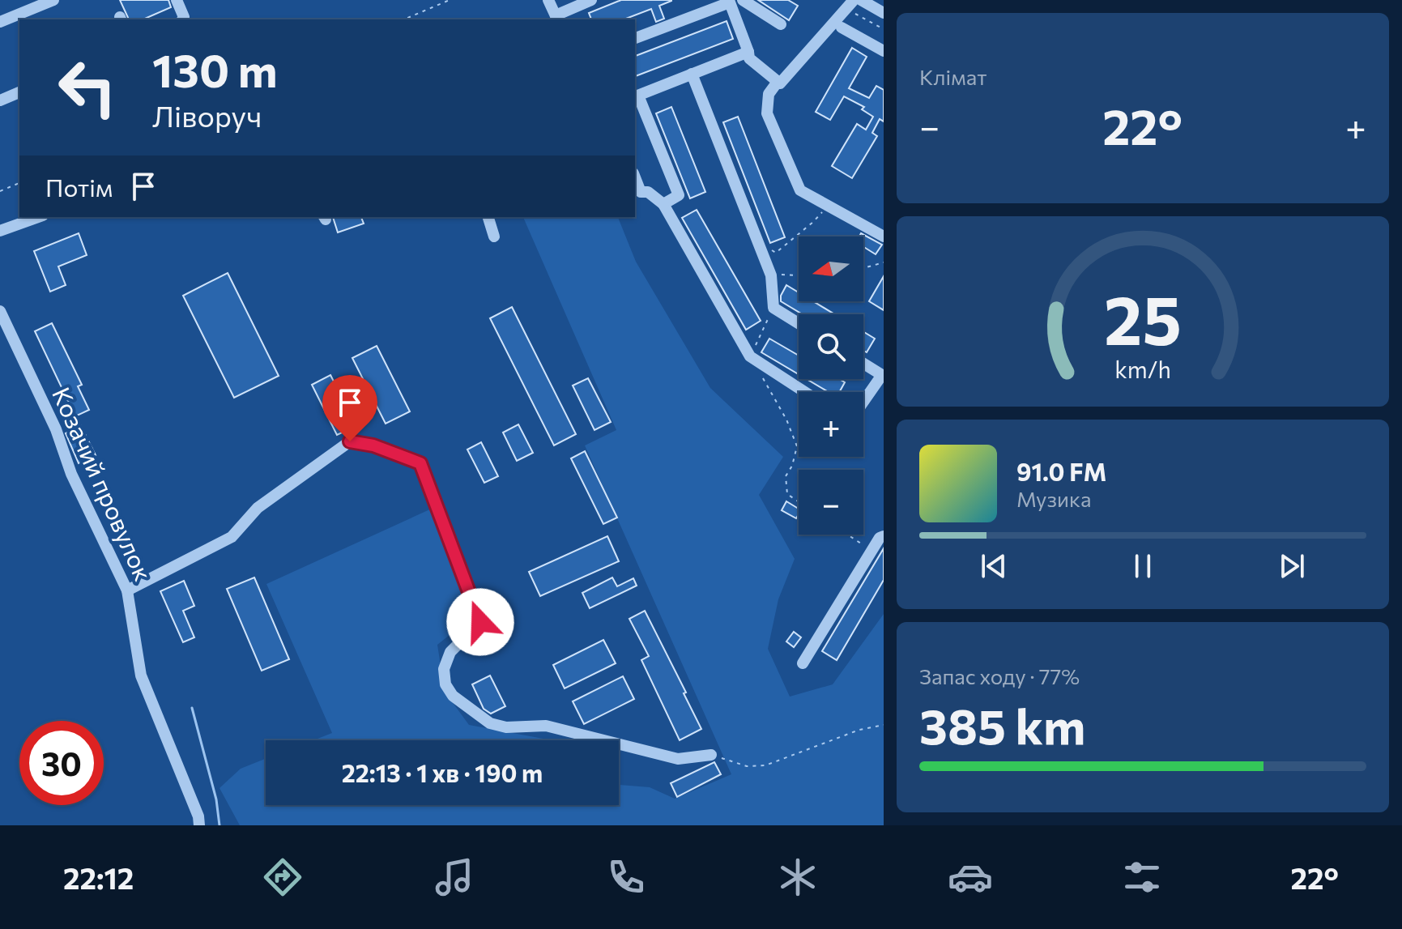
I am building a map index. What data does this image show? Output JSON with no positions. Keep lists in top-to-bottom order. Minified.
{"streets":{"street":["Козачий провулок"]},"north":"left","page":{"tile":["Клімат",["Запас ходу · 77%","385 km"]],"turn":["130 m","Ліворуч"],"heat":["−","22°","+"],"then":"Потім","map_buttons":["+","−"],"song":["91.0 FM","Музика"],"limit":"30","trip":"22:13 · 1 хв · 190 m","tabs":["22:12","22°"],"gauge":["25","km/h"]}}
